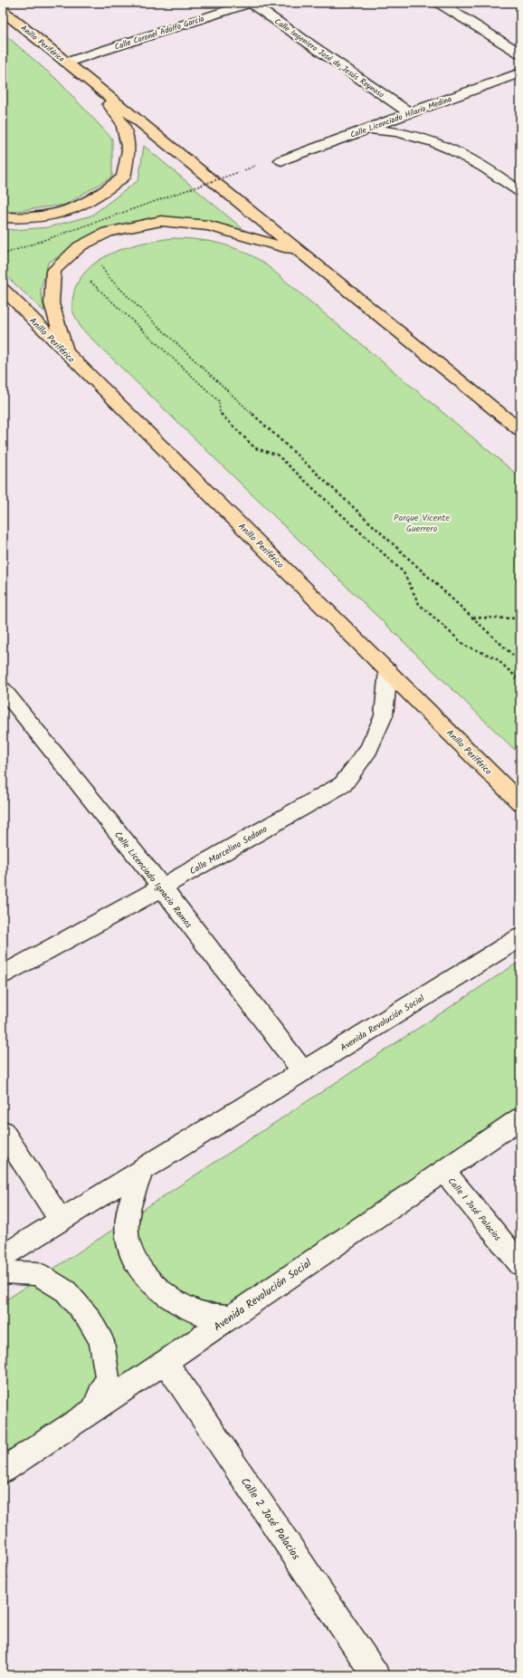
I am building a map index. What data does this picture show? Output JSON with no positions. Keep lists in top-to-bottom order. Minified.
{"streets":{"main road":["Anillo Periférico"],"street":["Calle Coronel Adolfo García","Calle Ingeniero José de Jesús Reynoso","Calle Licenciado Hilario Medina","Calle Marcelino Sedano","Calle Licenciado Ignacio Ramos","Avenida Revolución Social","Calle 1 José Palacios","Calle 2 José Palacios"]},"crossings":[["Calle Coronel Adolfo García","Anillo Periférico"],["Calle Coronel Adolfo García","Calle Ingeniero José de Jesús Reynoso"],["Anillo Periférico","Calle Marcelino Sedano"],["Calle Ingeniero José de Jesús Reynoso","Calle Licenciado Hilario Medina"],["Calle Marcelino Sedano","Calle Licenciado Ignacio Ramos"],["Calle Licenciado Ignacio Ramos","Avenida Revolución Social"],["Avenida Revolución Social","Calle 1 José Palacios"],["Avenida Revolución Social","Calle 2 José Palacios"]],"parks":["Parque Vicente Guerrero"]}
